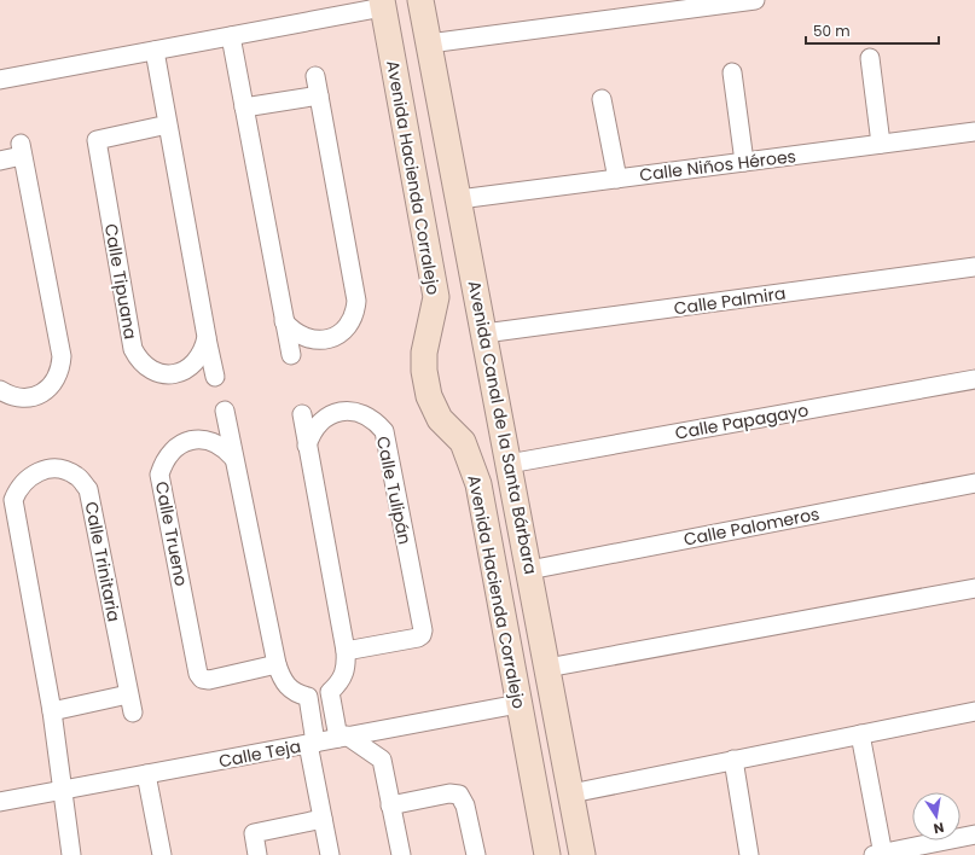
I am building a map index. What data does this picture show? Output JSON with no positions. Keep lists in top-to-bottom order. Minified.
{"streets":{"main road":["Avenida Hacienda Corralejo","Avenida Canal de la Santa Bárbara"],"street":["Calle Niños Héroes","Calle Tipuana","Calle Palmira","Calle Papagayo","Calle Tulipán","Calle Palomeros","Calle Trueno","Calle Trinitaria","Calle Teja"]},"crossings":[["Calle Niños Héroes","Avenida Canal de la Santa Bárbara"],["Avenida Hacienda Corralejo","Calle Teja"],["Calle Palmira","Avenida Canal de la Santa Bárbara"],["Calle Papagayo","Avenida Canal de la Santa Bárbara"],["Avenida Canal de la Santa Bárbara","Calle Palomeros"],["Calle Trinitaria","Calle Teja"]],"scale_bar":"50 m","north":"bottom"}
